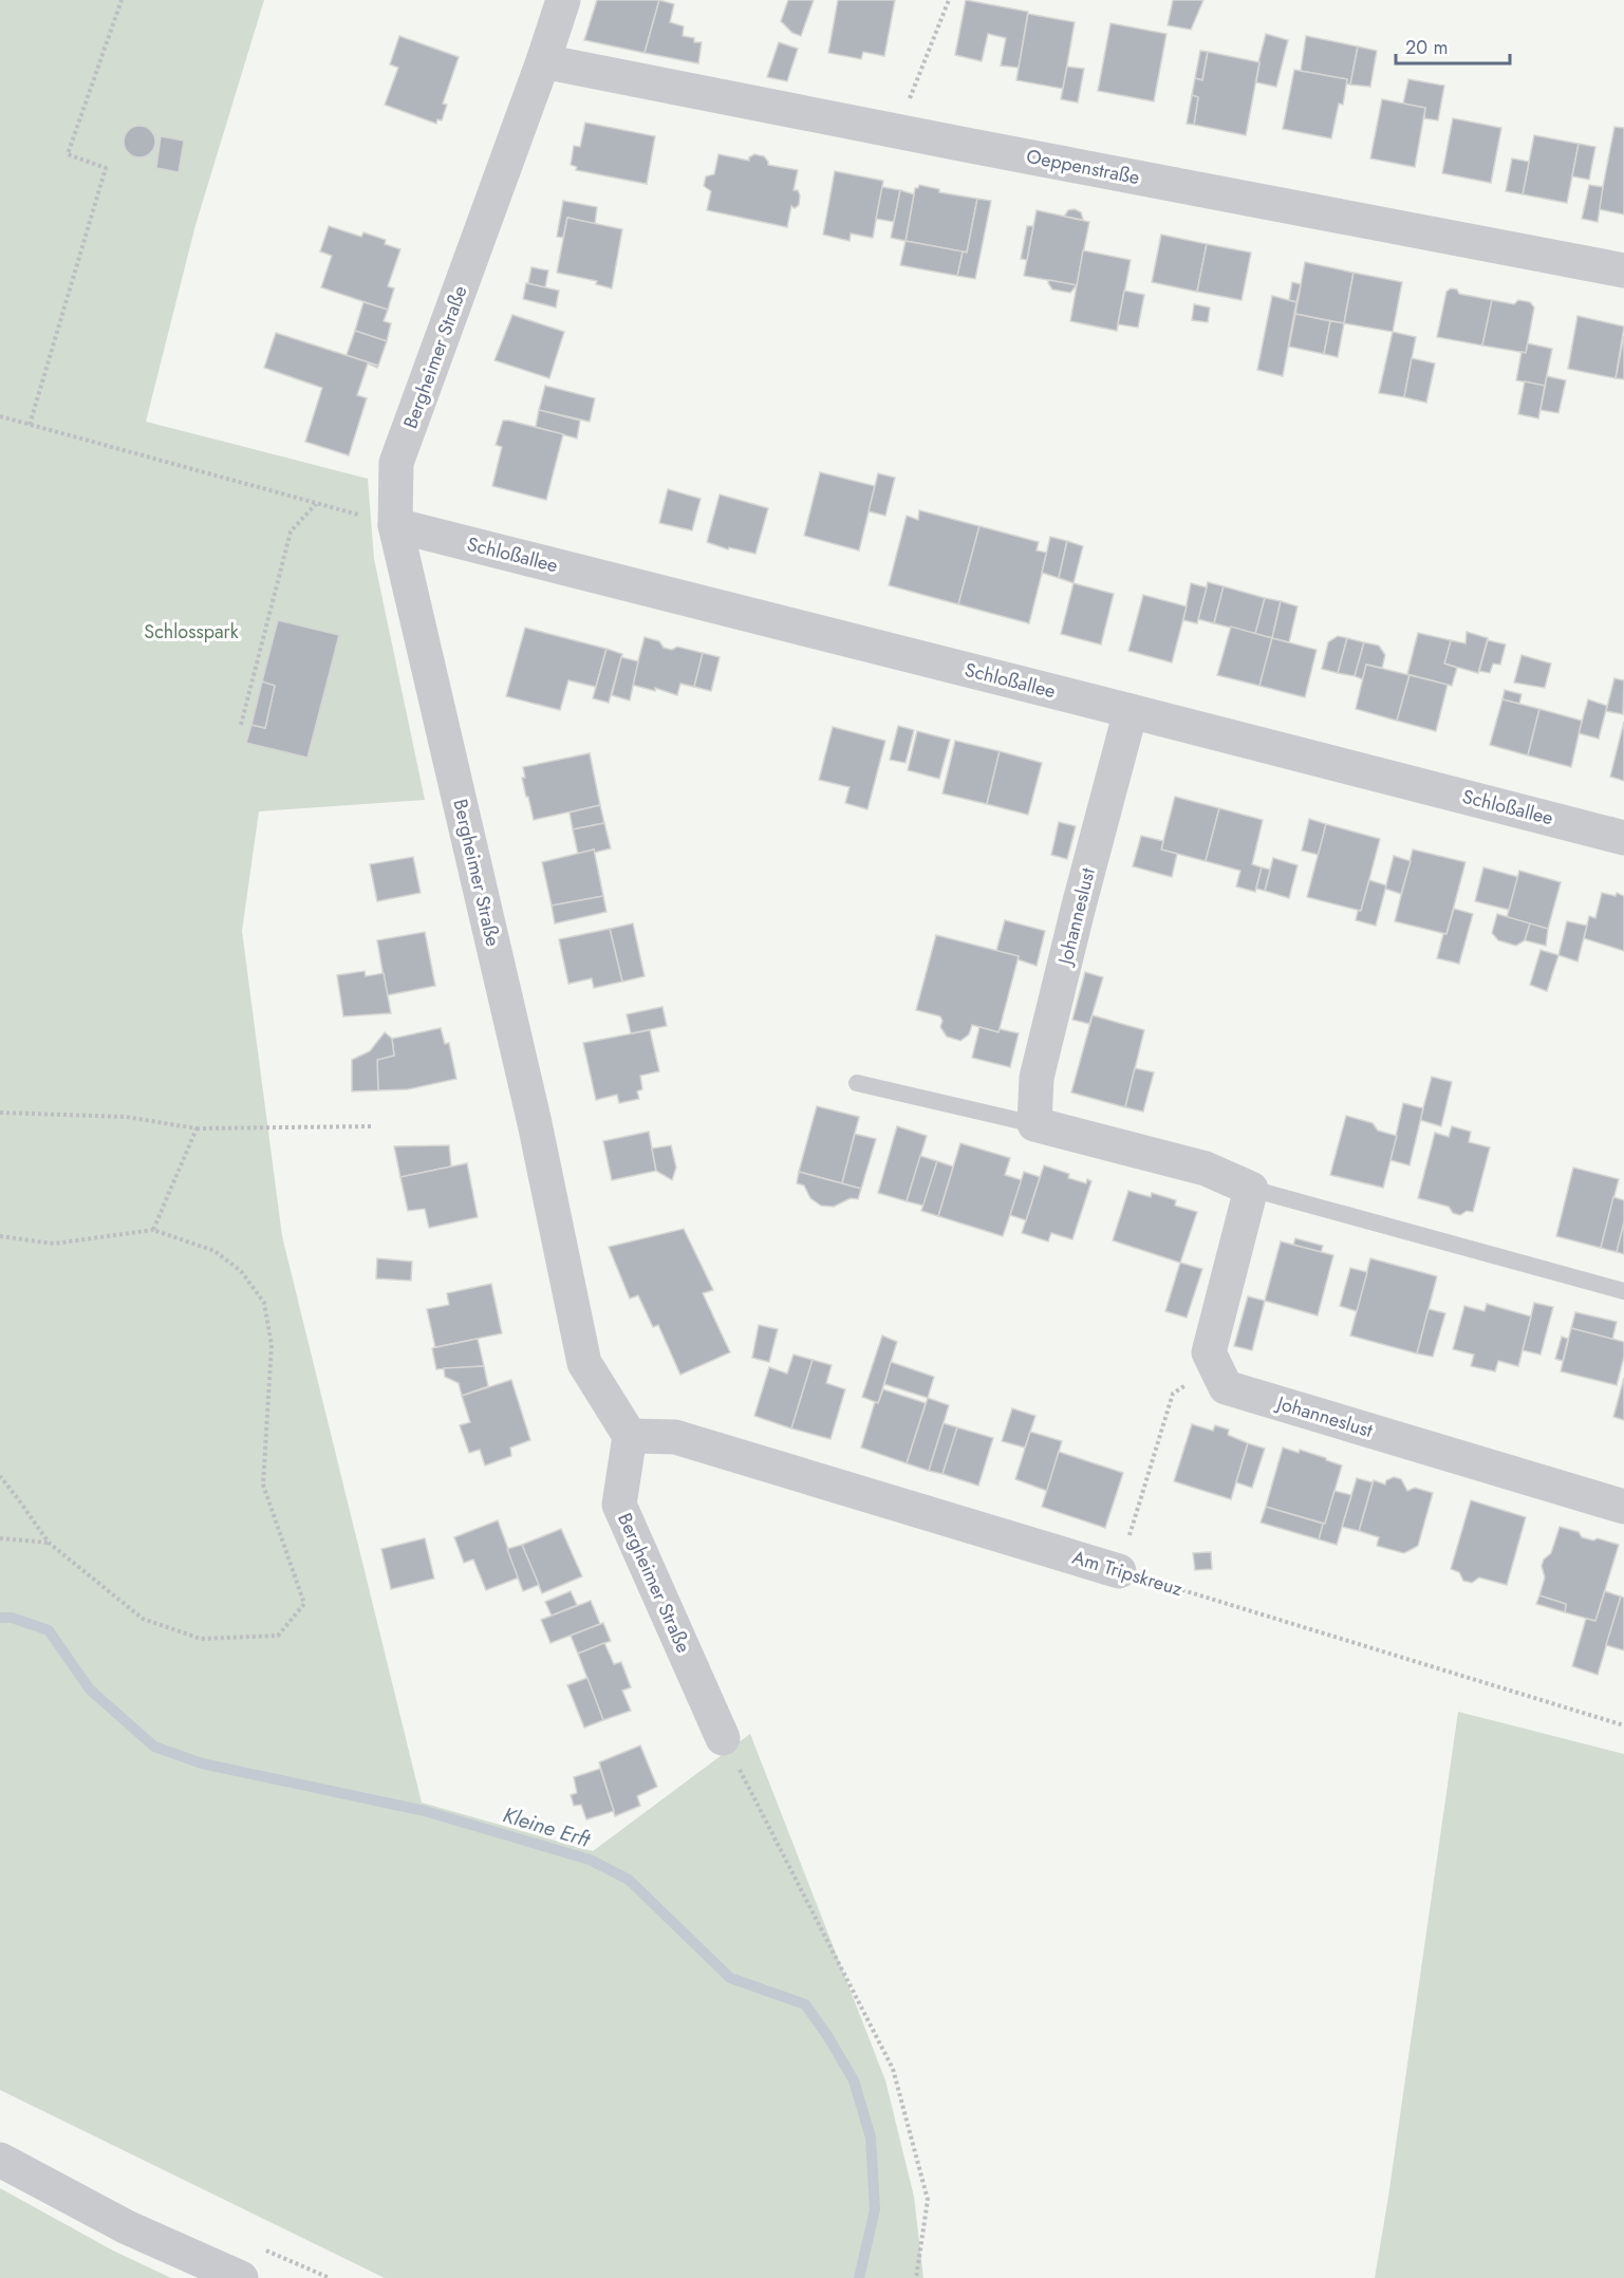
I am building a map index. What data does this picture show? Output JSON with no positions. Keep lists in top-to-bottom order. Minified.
{"streets":{"street":["Oeppenstraße","Bergheimer Straße","Schloßallee","Johanneslust","Am Tripskreuz"]},"crossings":[["Oeppenstraße","Bergheimer Straße"],["Bergheimer Straße","Schloßallee"],["Bergheimer Straße","Am Tripskreuz"],["Schloßallee","Johanneslust"]],"water":["Kleine Erft"],"parks":["Schlosspark"],"scale_bar":"20 m"}
